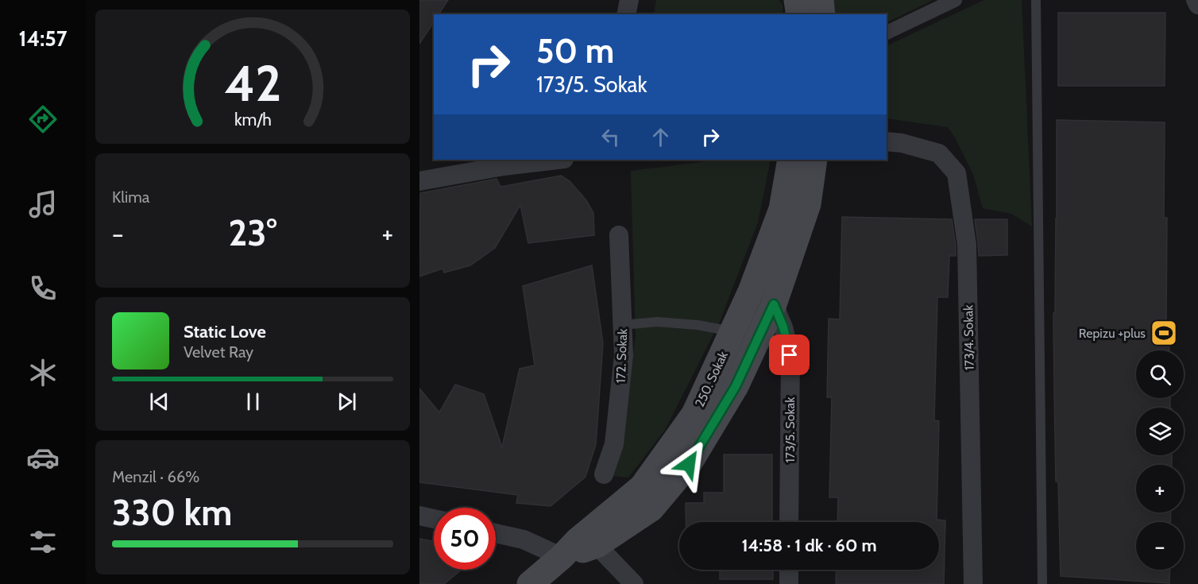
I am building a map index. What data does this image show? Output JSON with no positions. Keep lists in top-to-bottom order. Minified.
{"streets":{"main road":["250. Sokak"],"street":["173/4. Sokak","172. Sokak","173/5. Sokak"]},"crossings":[["250. Sokak","173/5. Sokak"]],"places":{"sports":["Repizu +plus"]},"page":{"tabs":"14:57","turn":["50 m","173/5. Sokak"],"tile":["Klima",["Menzil · 66%","330 km"]],"heat":["−","23°","+"],"song":["Static Love","Velvet Ray"],"map_buttons":["+","−"],"limit":"50","trip":"14:58 · 1 dk · 60 m","gauge":["42","km/h"]}}
